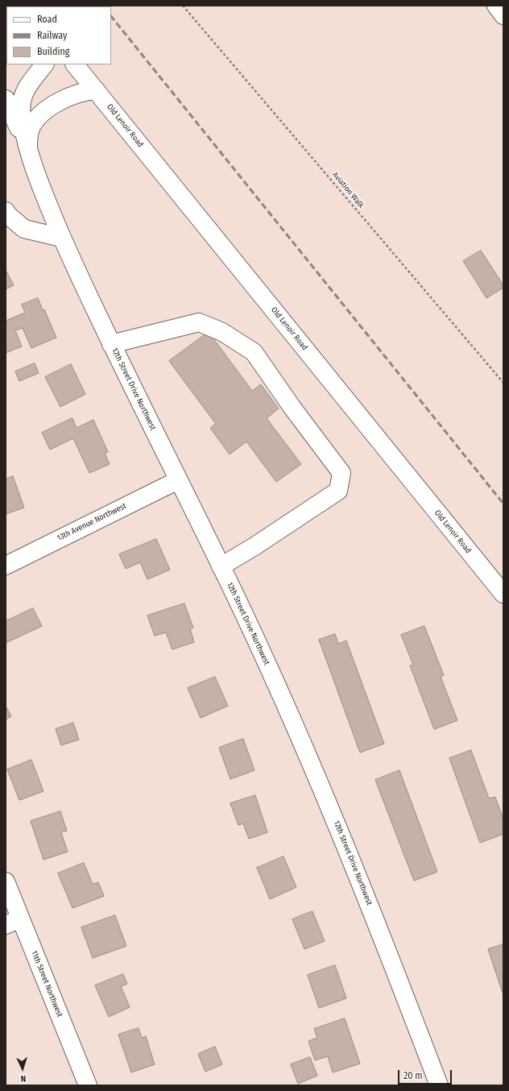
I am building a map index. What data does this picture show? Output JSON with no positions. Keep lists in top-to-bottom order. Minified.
{"streets":{"main road":["Old Lenoir Road","12th Street Drive Northwest","13th Avenue Northwest","11th Street Northwest"],"path":["Aviation Walk"]},"crossings":[["12th Street Drive Northwest","13th Avenue Northwest"]],"legend":["Road","Railway","Building"],"scale_bar":"20 m","north":"bottom"}
